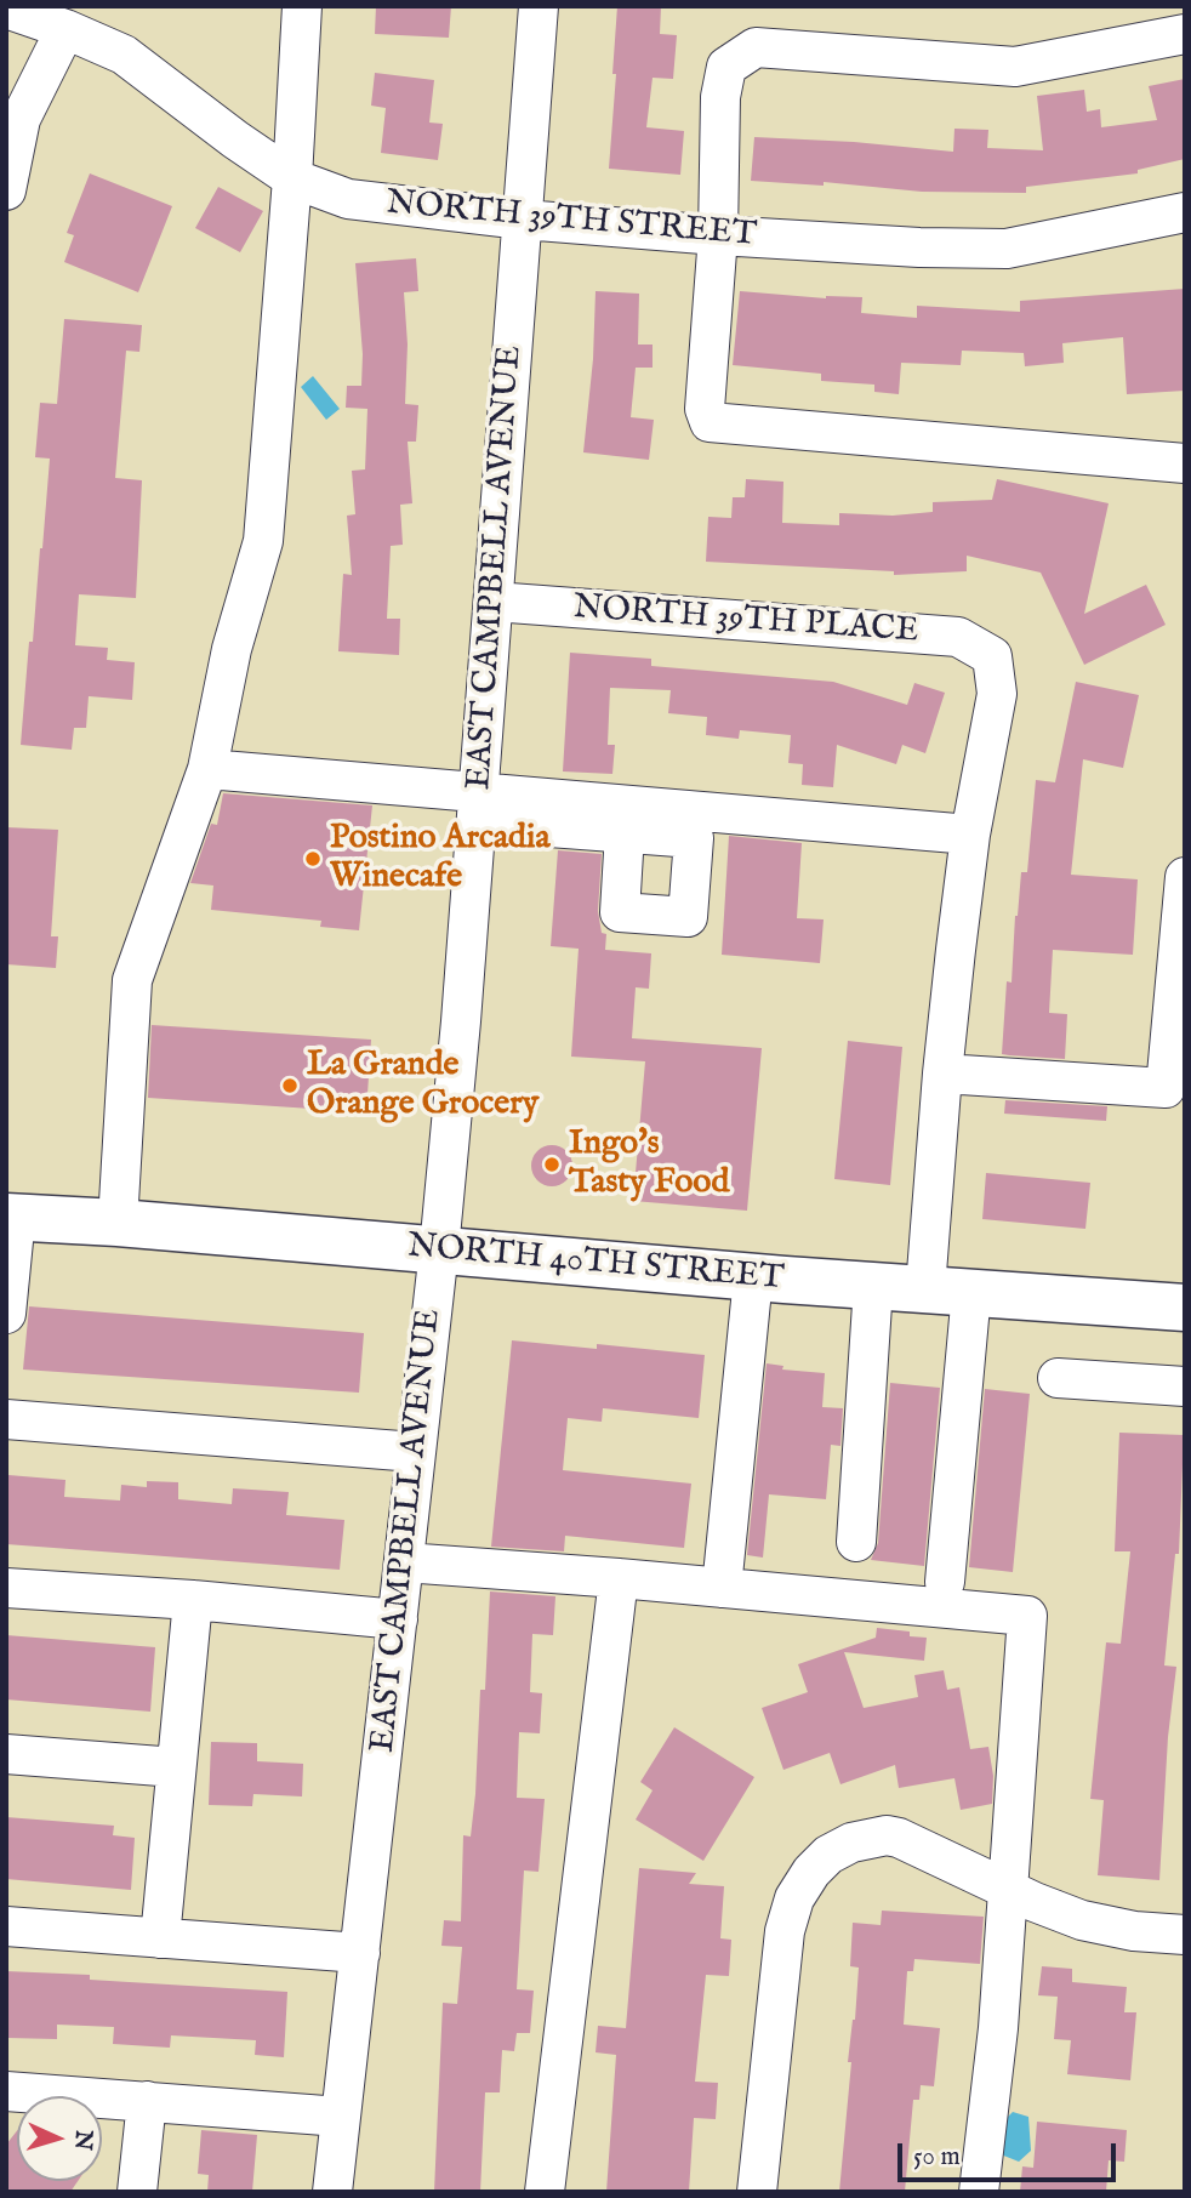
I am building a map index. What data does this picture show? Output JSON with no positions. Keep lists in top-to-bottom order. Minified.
{"streets":{"main road":["NORTH 40TH STREET"],"street":["NORTH 39TH STREET","EAST CAMPBELL AVENUE","NORTH 39TH PLACE"]},"crossings":[["NORTH 39TH STREET","EAST CAMPBELL AVENUE"],["EAST CAMPBELL AVENUE","NORTH 39TH PLACE"],["EAST CAMPBELL AVENUE","NORTH 40TH STREET"]],"places":["Postino Arcadia Winecafe","La Grande Orange Grocery","Ingo's Tasty Food"],"scale_bar":"50 m","north":"right"}
